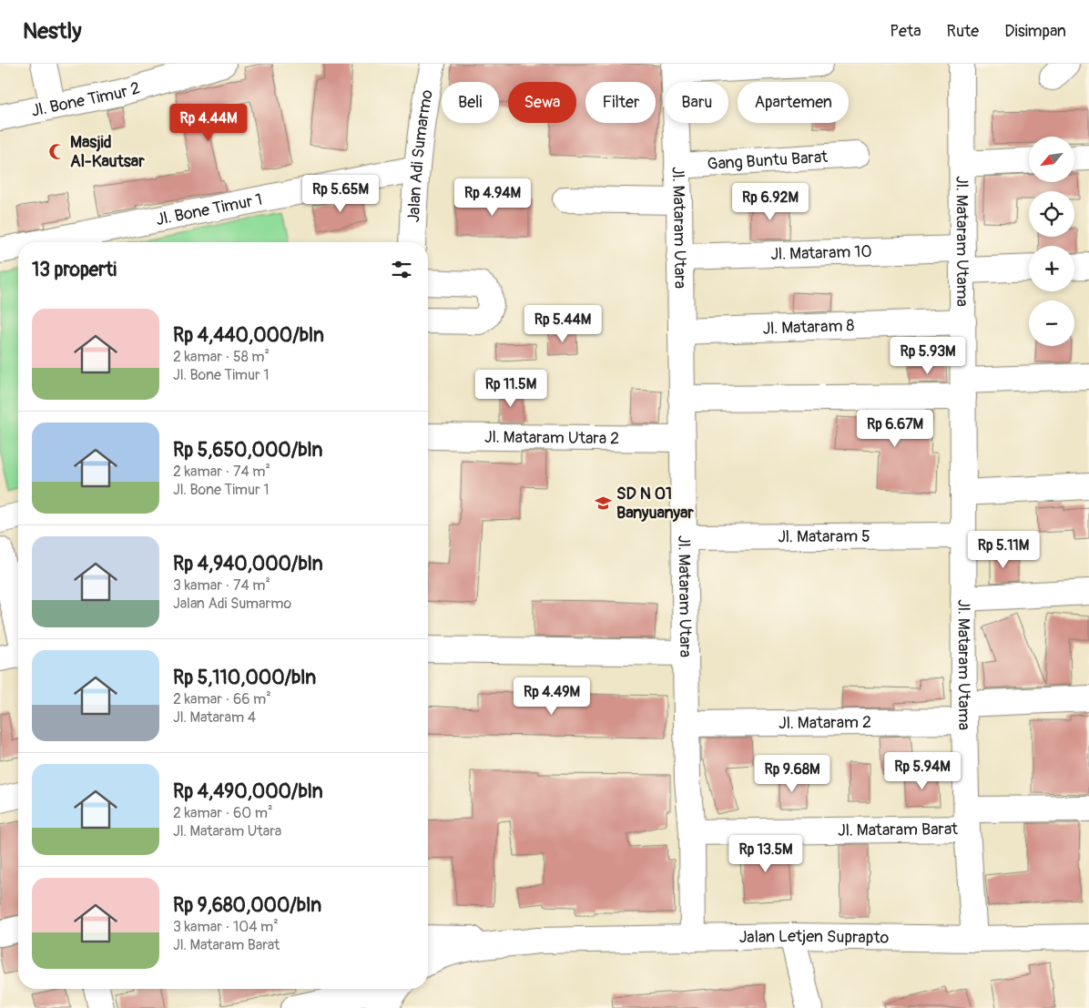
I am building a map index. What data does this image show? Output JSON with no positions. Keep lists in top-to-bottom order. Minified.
{"streets":{"street":["Jl. Bone Timur 2","Jalan Adi Sumarmo","Gang Buntu Barat","Jl. Bone Timur 1","Jl. Mataram Utara","Jl. Mataram Utama","Jl. Mataram 10","Jl. Mataram 8","Jl. Mataram Utara 2","Jl. Mataram 5","Jl. Mataram 2","Jl. Mataram Barat","Jalan Letjen Suprapto"]},"crossings":[["Jalan Adi Sumarmo","Jl. Bone Timur 1"],["Gang Buntu Barat","Jl. Mataram Utara"],["Jl. Mataram Utara","Jl. Mataram 10"],["Jl. Mataram Utara","Jl. Mataram 8"],["Jl. Mataram Utara","Jl. Mataram Utara 2"],["Jl. Mataram Utara","Jl. Mataram 5"],["Jl. Mataram Utara","Jl. Mataram 2"],["Jl. Mataram Utara","Jl. Mataram Barat"],["Jl. Mataram Utara","Jalan Letjen Suprapto"],["Jl. Mataram Utama","Jl. Mataram 10"],["Jl. Mataram Utama","Jl. Mataram 8"],["Jl. Mataram Utama","Jl. Mataram 5"],["Jl. Mataram Utama","Jl. Mataram 2"],["Jl. Mataram Utama","Jl. Mataram Barat"],["Jl. Mataram Utama","Jalan Letjen Suprapto"]],"places":{"mosque":["Masjid Al-Kautsar"],"school or university":["SD N 01 Banyuanyar"]},"north":"bottom left","page":{"header":"Nestly","nav":["Peta","Rute","Disimpan"],"chip":["Beli","Sewa","Filter","Baru","Apartemen"],"price":["Rp 4.44M","Rp 5.65M","Rp 4.94M","Rp 6.92M","Rp 5.44M","Rp 5.93M","Rp 11.5M","Rp 6.67M","Rp 5.11M","Rp 4.49M","Rp 5.94M","Rp 9.68M","Rp 13.5M"],"map_buttons":["+","−"],"heading":"13 properti","list":[{"name":"Rp 4,440,000/bln","note":"2 kamar · 58 m² · Jl. Bone Timur 1"},{"name":"Rp 5,650,000/bln","note":"2 kamar · 74 m² · Jl. Bone Timur 1"},{"name":"Rp 4,940,000/bln","note":"3 kamar · 74 m² · Jalan Adi Sumarmo"},{"name":"Rp 5,110,000/bln","note":"2 kamar · 66 m² · Jl. Mataram 4"},{"name":"Rp 4,490,000/bln","note":"2 kamar · 60 m² · Jl. Mataram Utara"},{"name":"Rp 9,680,000/bln","note":"3 kamar · 104 m² · Jl. Mataram Barat"}]}}
